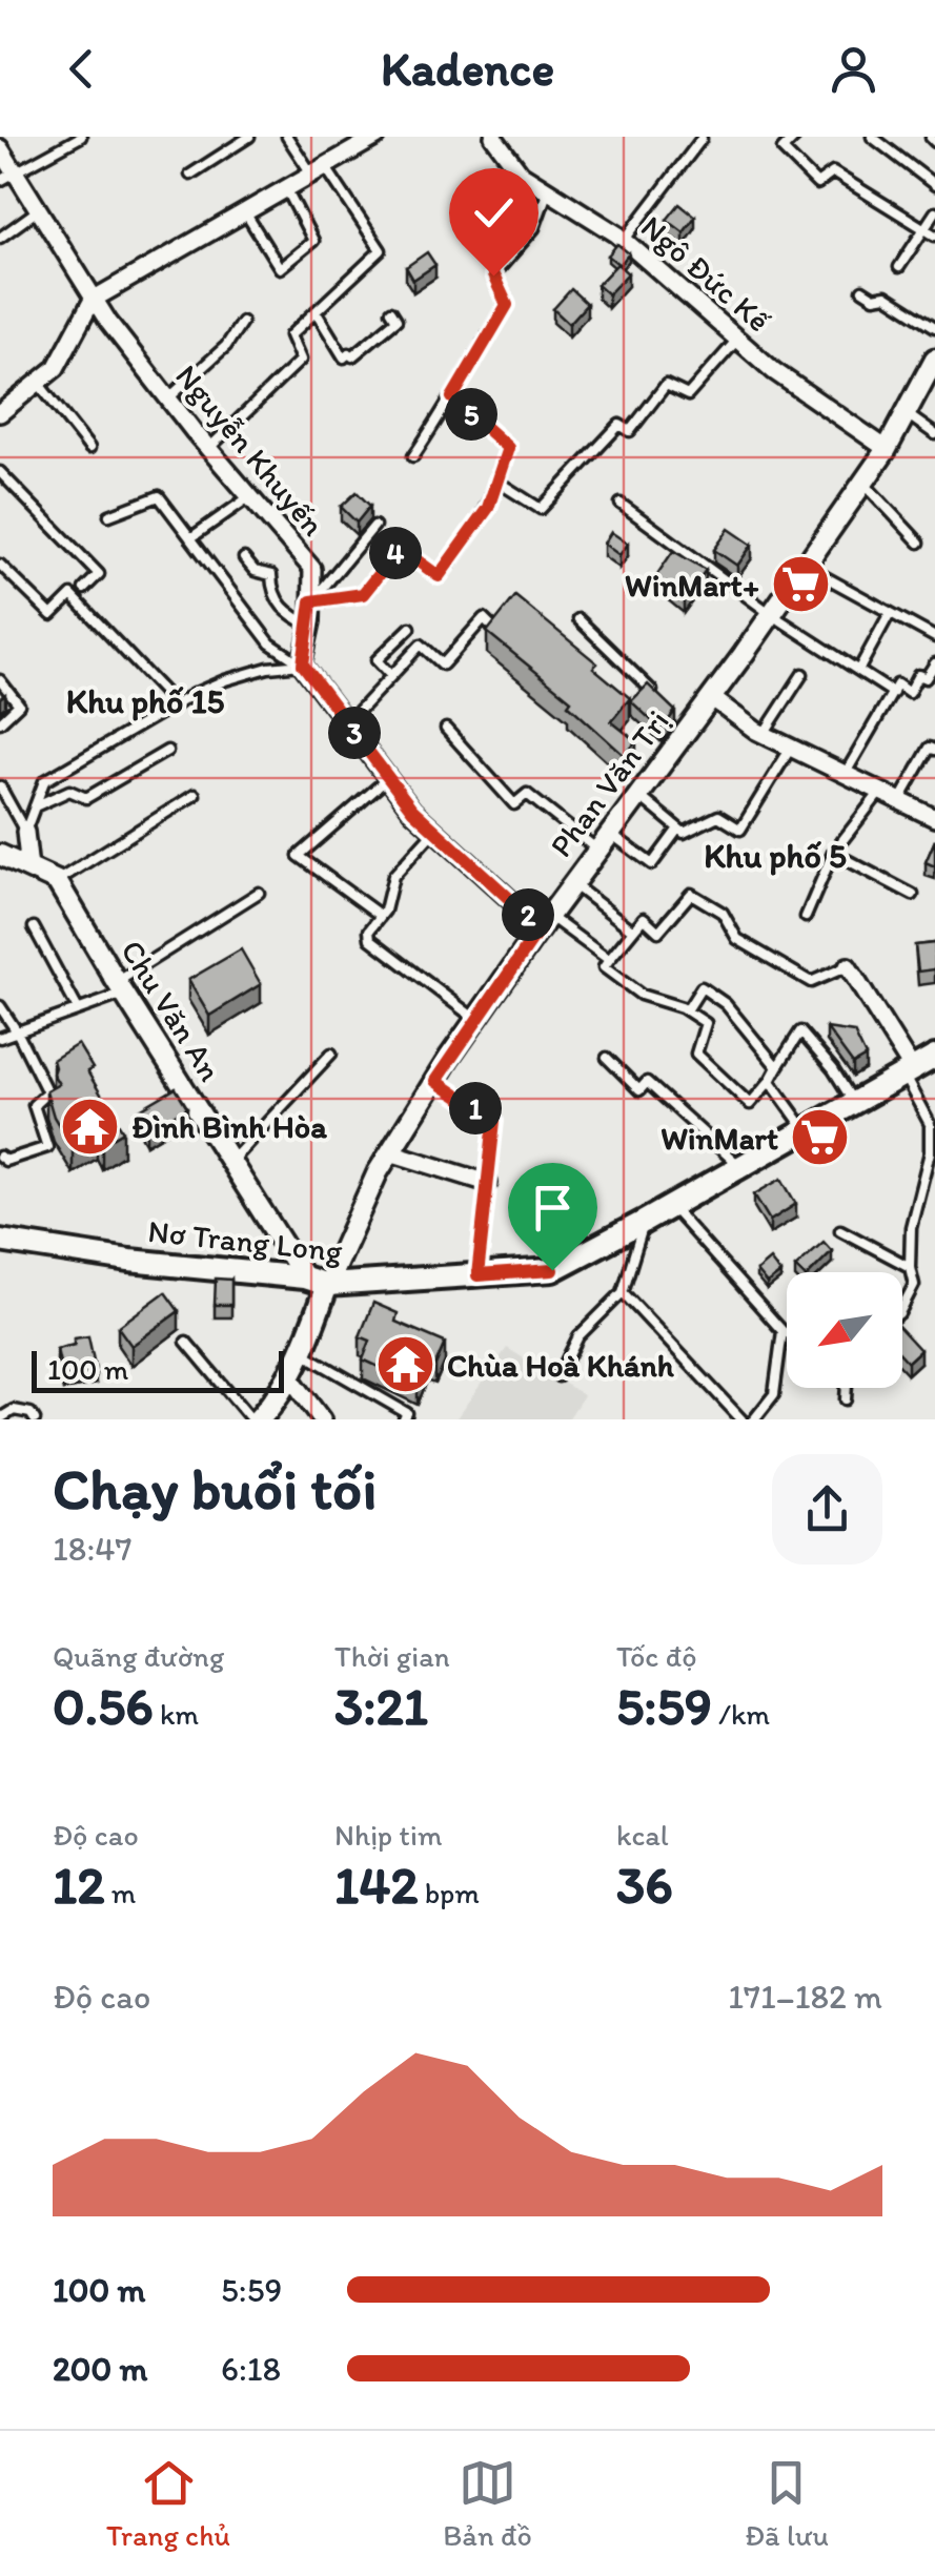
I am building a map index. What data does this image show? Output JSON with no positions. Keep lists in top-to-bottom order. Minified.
{"streets":{"main road":["Phan Văn Trị","Nơ Trang Long"],"street":["Ngô Đức Kế","Nguyễn Khuyến","Chu Văn An"]},"crossings":[["Ngô Đức Kế","Phan Văn Trị"],["Phan Văn Trị","Nơ Trang Long"],["Chu Văn An","Nơ Trang Long"]],"districts":["Khu phố 15","Khu phố 5"],"places":{"supermarket":["WinMart+","WinMart"],"temple":["Đình Bình Hòa","Chùa Hoà Khánh"]},"scale_bar":"100 m","north":"bottom left","page":{"header":"Kadence","pins":["5","4","3","2","1"],"scale":"100 m","heading":["Chạy buổi tối","18:47"],"stats":[["Quãng đường","0.56 km"],["Thời gian","3:21"],["Tốc độ","5:59 /km"],["Độ cao","12 m"],["Nhịp tim","142 bpm"],["kcal","36"]],"chart":["Độ cao","171–182 m"],"list":[{"name":"100 m","note":"5:59"},{"name":"200 m","note":"6:18"}],"tabs":["Trang chủ","Bản đồ","Đã lưu"]}}
